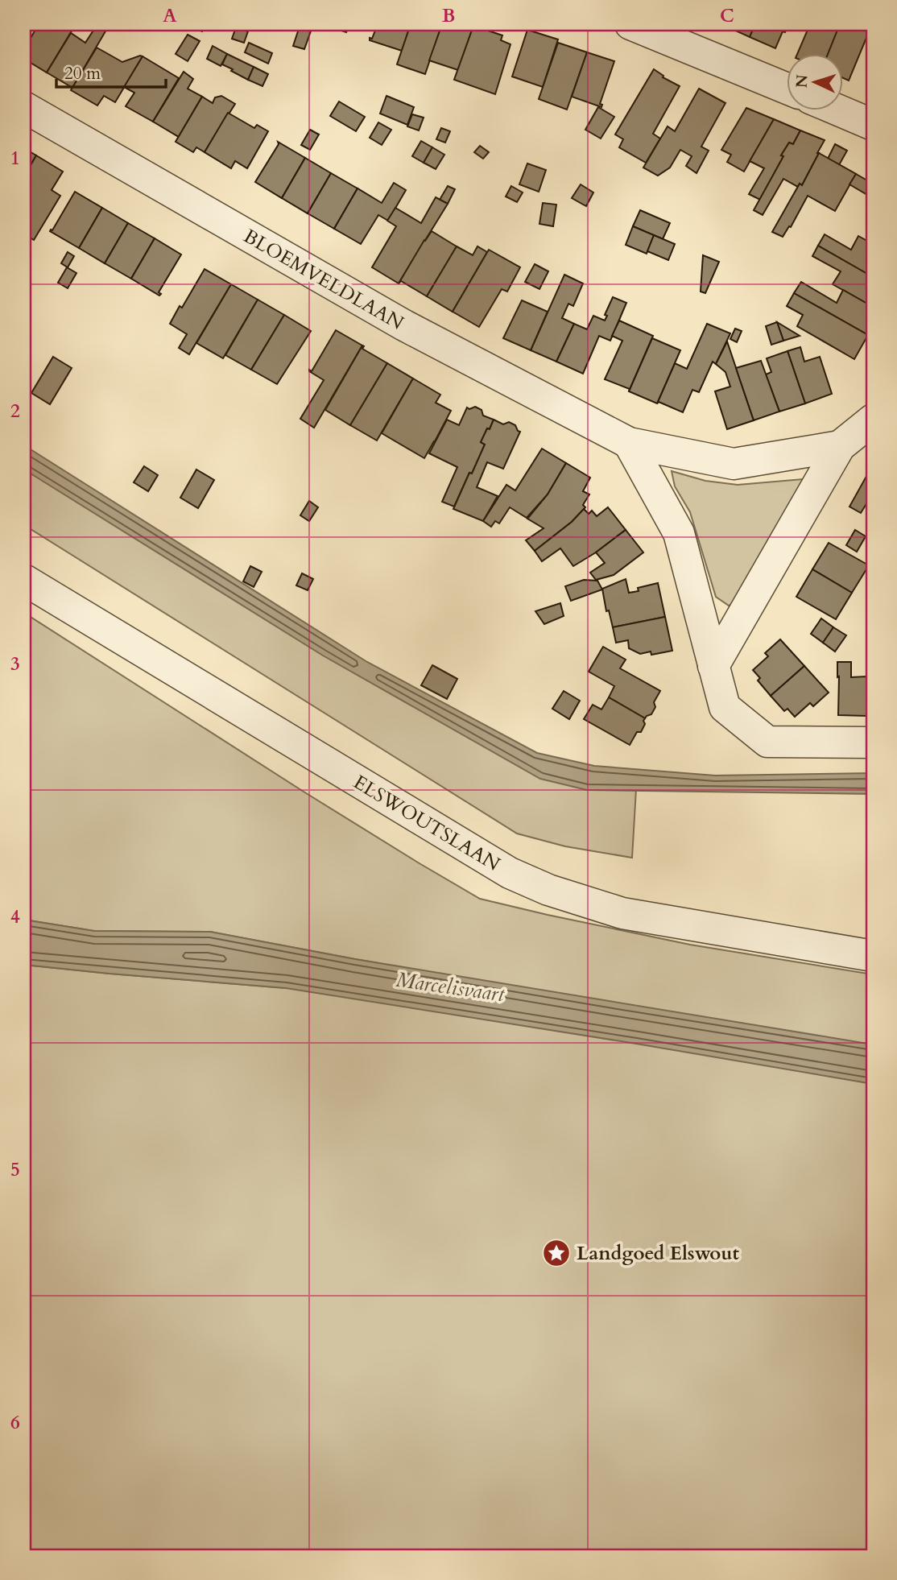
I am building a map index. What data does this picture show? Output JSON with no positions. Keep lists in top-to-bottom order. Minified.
{"streets":{"street":["BLOEMVELDLAAN","ELSWOUTSLAAN"]},"water":["Marcelisvaart"],"places":{"place":["Landgoed Elswout"]},"scale_bar":"20 m","north":"left","grid":{"columns":["A","B","C"],"rows":["1","2","3","4","5","6"]}}
